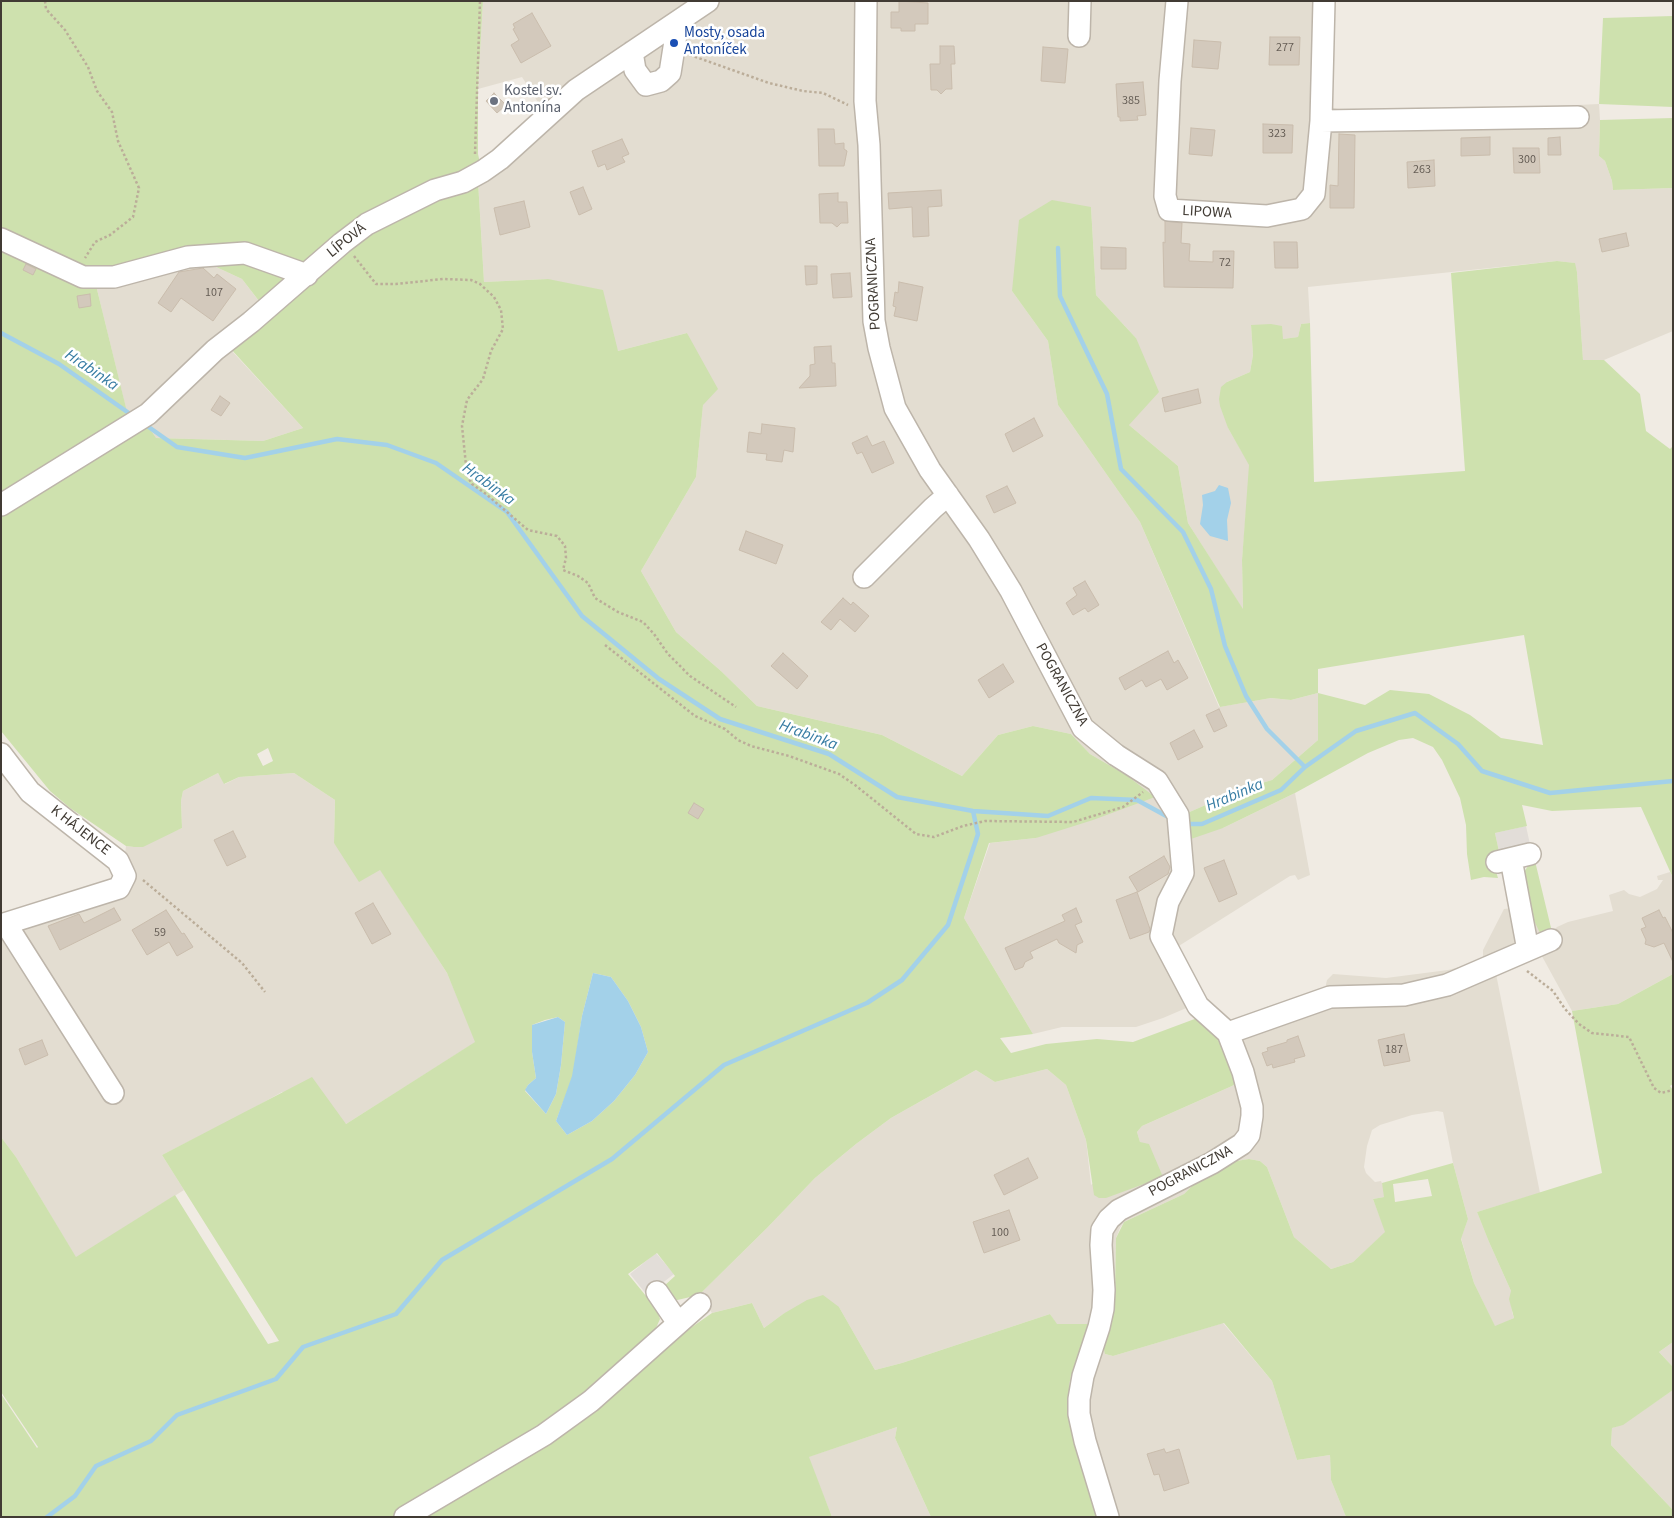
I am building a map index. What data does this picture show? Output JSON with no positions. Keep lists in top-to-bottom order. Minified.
{"streets":{"street":["LIPOWA","LÍPOVÁ","POGRANICZNA","K HÁJENCE"]},"water":["Hrabinka"],"places":["Mosty, osada Antoníček","Kostel sv. Antonína"],"house_numbers":["277","385","323","300","263","72","107","59","187","100"]}
